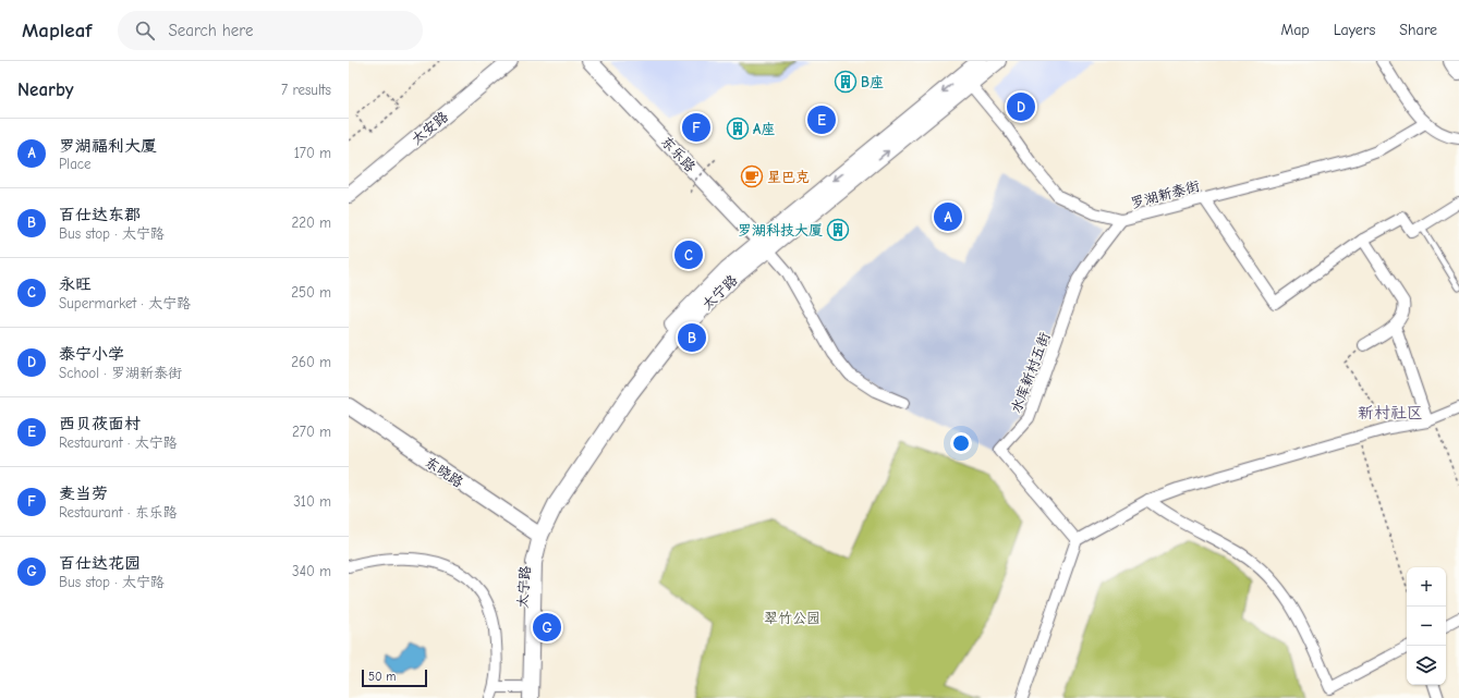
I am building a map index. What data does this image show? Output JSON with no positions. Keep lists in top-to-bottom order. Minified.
{"streets":{"main road":["太安路","东乐路","太宁路","东晓路"],"street":["罗湖新泰街","水库新村五街"]},"crossings":[["东乐路","太宁路"],["罗湖新泰街","太宁路"],["罗湖新泰街","水库新村五街"],["太宁路","东晓路"]],"districts":["新村社区"],"parks":["翠竹公园"],"places":{"building":["B座","A座","罗湖科技大厦"],"cafe":["星巴克"]},"scale_bar":"50 m","page":{"header":"Mapleaf","search":"Search here","nav":["Map","Layers","Share"],"heading":["Nearby","7 results"],"pins":["D","E","F","A","C","B","G"],"list":[{"mark":"A","name":"罗湖福利大厦","note":"Place","value":"170 m"},{"mark":"B","name":"百仕达东郡","note":"Bus stop · 太宁路","value":"220 m"},{"mark":"C","name":"永旺","note":"Supermarket · 太宁路","value":"250 m"},{"mark":"D","name":"泰宁小学","note":"School · 罗湖新泰街","value":"260 m"},{"mark":"E","name":"西贝莜面村","note":"Restaurant · 太宁路","value":"270 m"},{"mark":"F","name":"麦当劳","note":"Restaurant · 东乐路","value":"310 m"},{"mark":"G","name":"百仕达花园","note":"Bus stop · 太宁路","value":"340 m"}],"map_buttons":["+","−"],"scale":"50 m"}}
